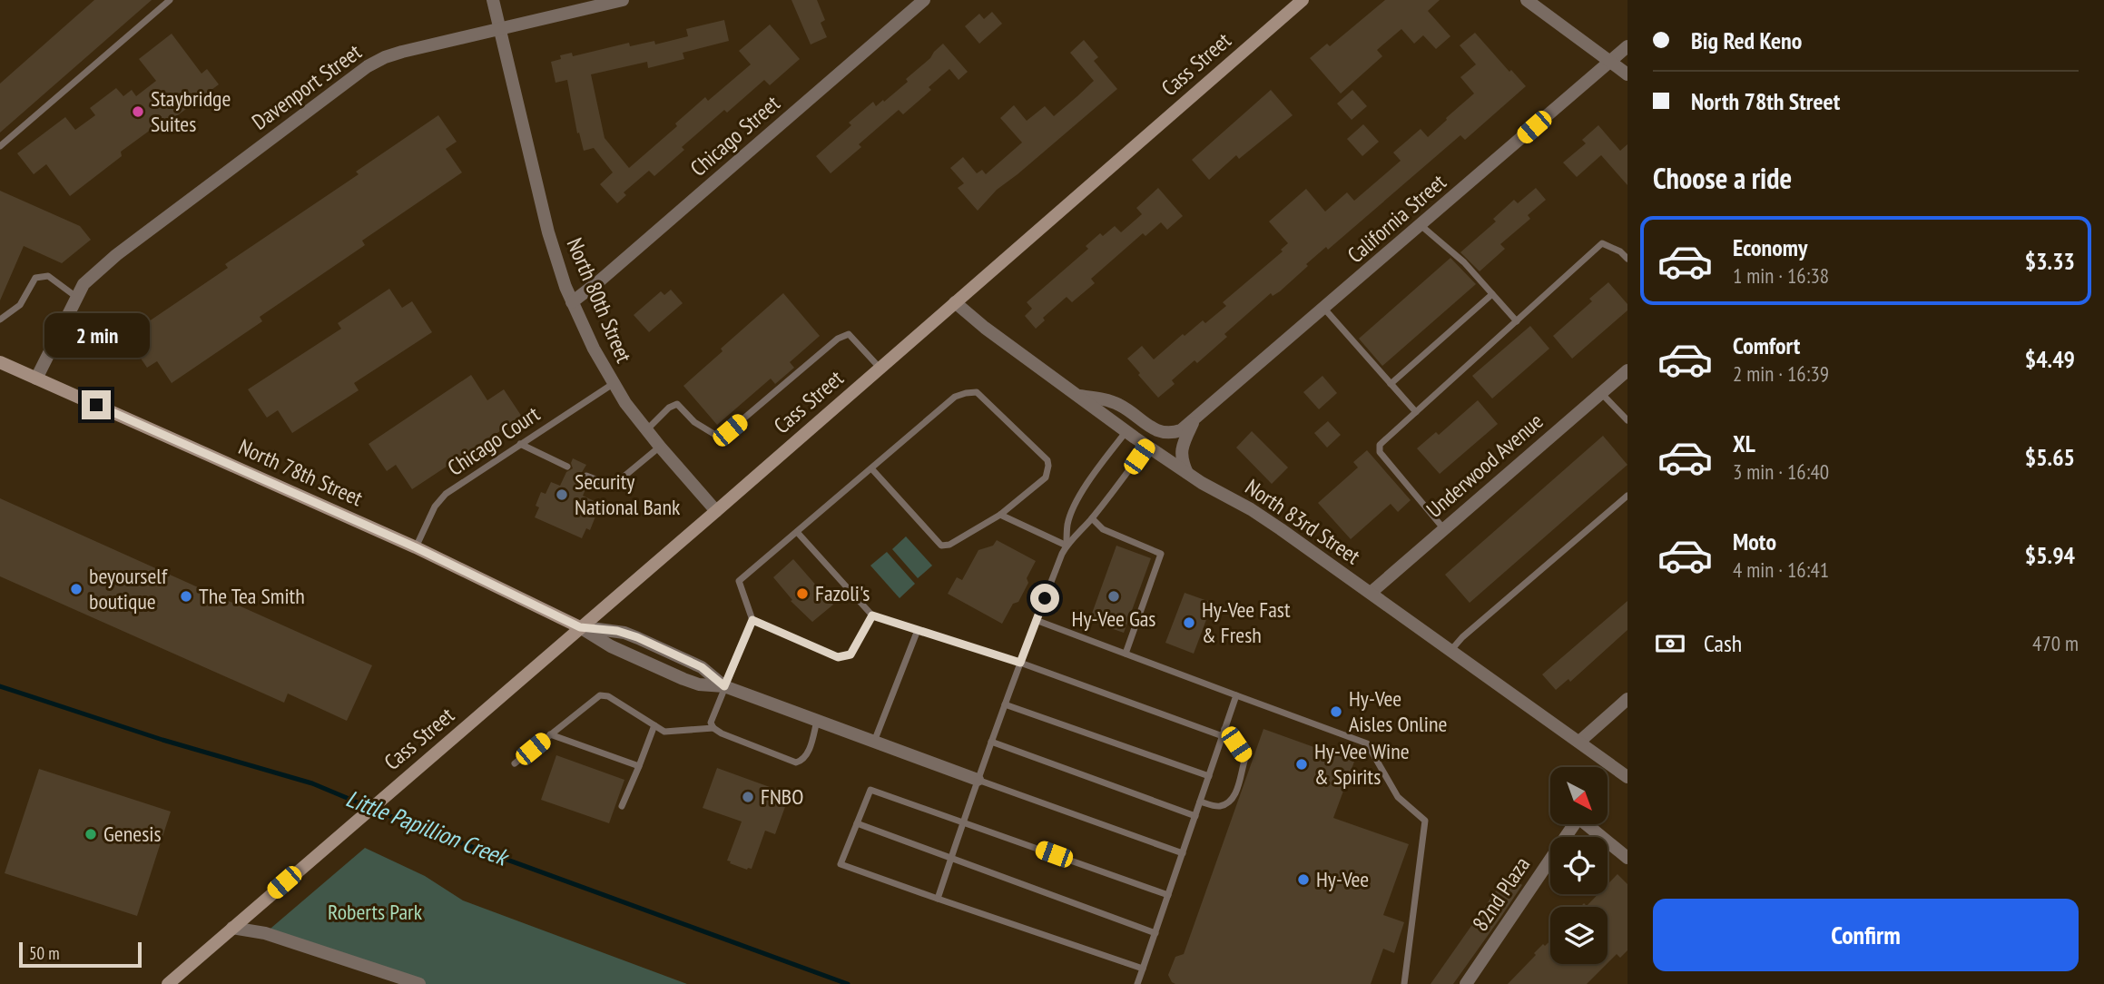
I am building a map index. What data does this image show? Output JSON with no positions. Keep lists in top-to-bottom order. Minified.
{"streets":{"main road":["Cass Street","North 78th Street"],"street":["Davenport Street","Chicago Street","California Street","North 80th Street","Underwood Avenue","North 83rd Street","82nd Plaza"],"lane":["Chicago Court"]},"crossings":[["Cass Street","North 80th Street"],["Cass Street","North 78th Street"],["Cass Street","North 83rd Street"],["Davenport Street","North 80th Street"],["Davenport Street","North 78th Street"],["Chicago Street","North 80th Street"],["California Street","North 83rd Street"],["North 80th Street","Chicago Court"],["Chicago Court","North 78th Street"],["Underwood Avenue","North 83rd Street"]],"water":["Little Papillion Creek"],"parks":["Roberts Park"],"places":["Staybridge Suites","Security National Bank","beyourself boutique","Fazoli's","The Tea Smith","Hy-Vee Gas","Hy-Vee Fast & Fresh","Hy-Vee Aisles Online","Hy-Vee Wine & Spirits","FNBO","Genesis","Hy-Vee"],"scale_bar":"50 m","north":"bottom right","page":{"banner":["Big Red Keno","North 78th Street"],"heading":"Choose a ride","list":[{"name":"Economy","note":"1 min · 16:38","value":"$3.33"},{"name":"Comfort","note":"2 min · 16:39","value":"$4.49"},{"name":"XL","note":"3 min · 16:40","value":"$5.65"},{"name":"Moto","note":"4 min · 16:41","value":"$5.94"}],"bubble":"2 min","pay":["Cash","470 m"],"buttons":"Confirm","scale":"50 m"}}
